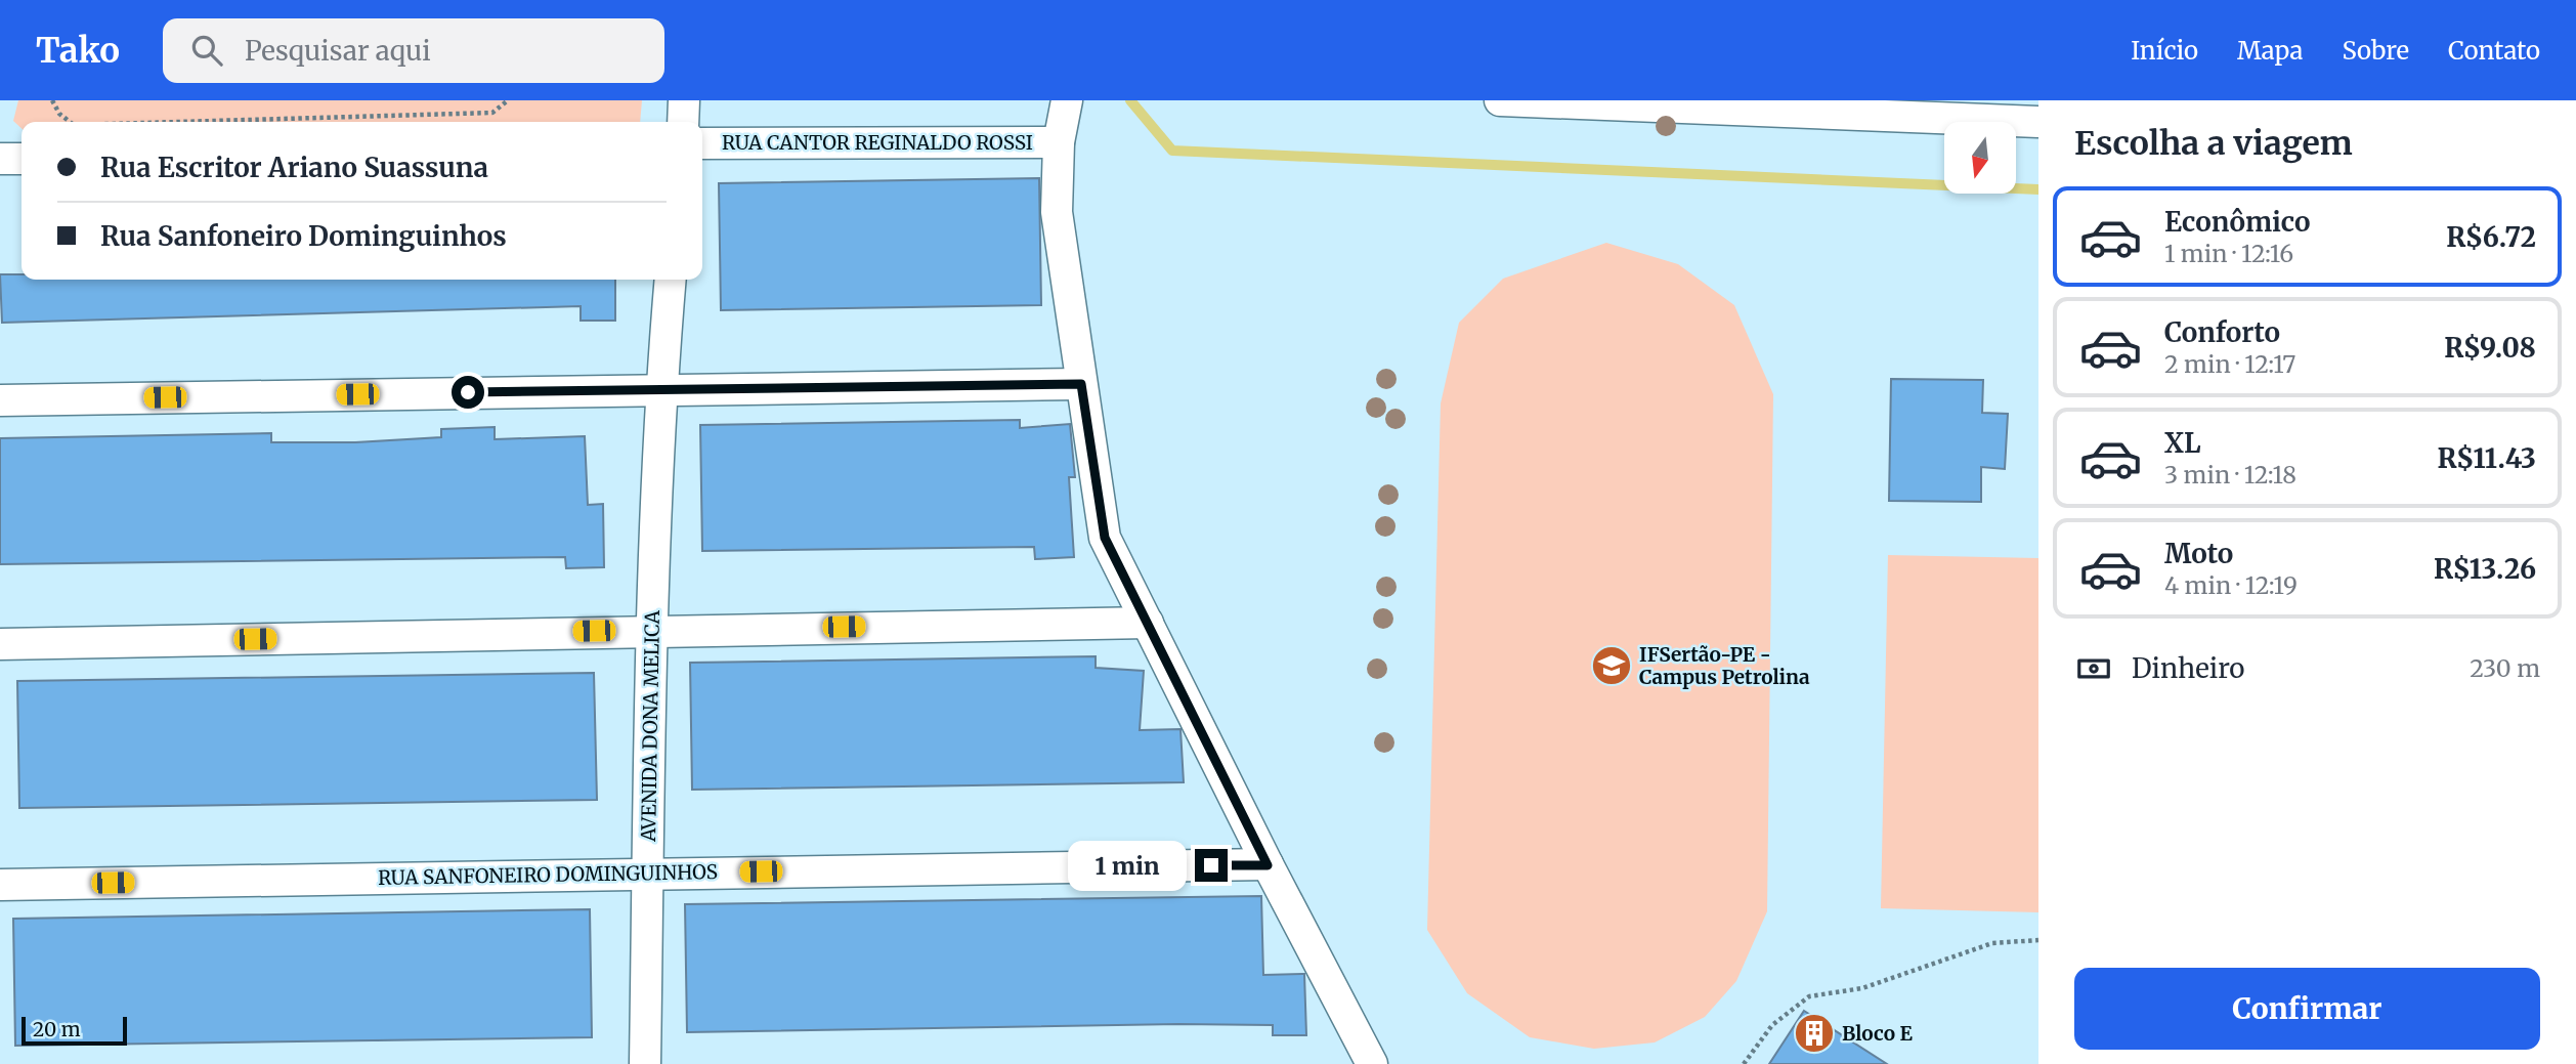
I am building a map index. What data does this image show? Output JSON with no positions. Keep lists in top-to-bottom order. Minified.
{"streets":{"street":["RUA CANTOR REGINALDO ROSSI","AVENIDA DONA MELICA","RUA SANFONEIRO DOMINGUINHOS"]},"crossings":[["AVENIDA DONA MELICA","RUA SANFONEIRO DOMINGUINHOS"]],"places":{"school or university":["IFSertão-PE - Campus Petrolina"],"building":["Bloco E"]},"scale_bar":"20 m","north":"bottom","page":{"header":"Tako","search":"Pesquisar aqui","nav":["Início","Mapa","Sobre","Contato"],"heading":"Escolha a viagem","banner":["Rua Escritor Ariano Suassuna","Rua Sanfoneiro Dominguinhos"],"list":[{"name":"Econômico","note":"1 min · 12:16","value":"R$6.72"},{"name":"Conforto","note":"2 min · 12:17","value":"R$9.08"},{"name":"XL","note":"3 min · 12:18","value":"R$11.43"},{"name":"Moto","note":"4 min · 12:19","value":"R$13.26"}],"pay":["Dinheiro","230 m"],"bubble":"1 min","buttons":"Confirmar","scale":"20 m"}}
